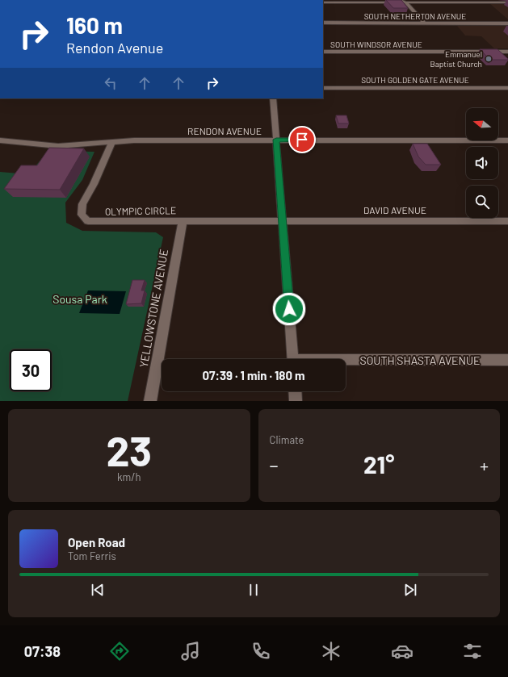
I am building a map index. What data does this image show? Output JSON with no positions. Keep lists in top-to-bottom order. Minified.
{"streets":{"street":["SOUTH NETHERTON AVENUE","SOUTH WINDSOR AVENUE","SOUTH GOLDEN GATE AVENUE","RENDON AVENUE","DAVID AVENUE","OLYMPIC CIRCLE","YELLOWSTONE AVENUE","SOUTH SHASTA AVENUE"]},"crossings":[["RENDON AVENUE","OLYMPIC CIRCLE"],["DAVID AVENUE","OLYMPIC CIRCLE"],["OLYMPIC CIRCLE","YELLOWSTONE AVENUE"]],"parks":["Sousa Park"],"places":["Emmanuel Baptist Church"],"north":"left","page":{"turn":["160 m","Rendon Avenue"],"limit":"30","trip":"07:39 · 1 min · 180 m","tile":[["23","km/h"],"Climate"],"heat":["−","21°","+"],"song":["Open Road","Tom Ferris"],"tabs":"07:38"}}
